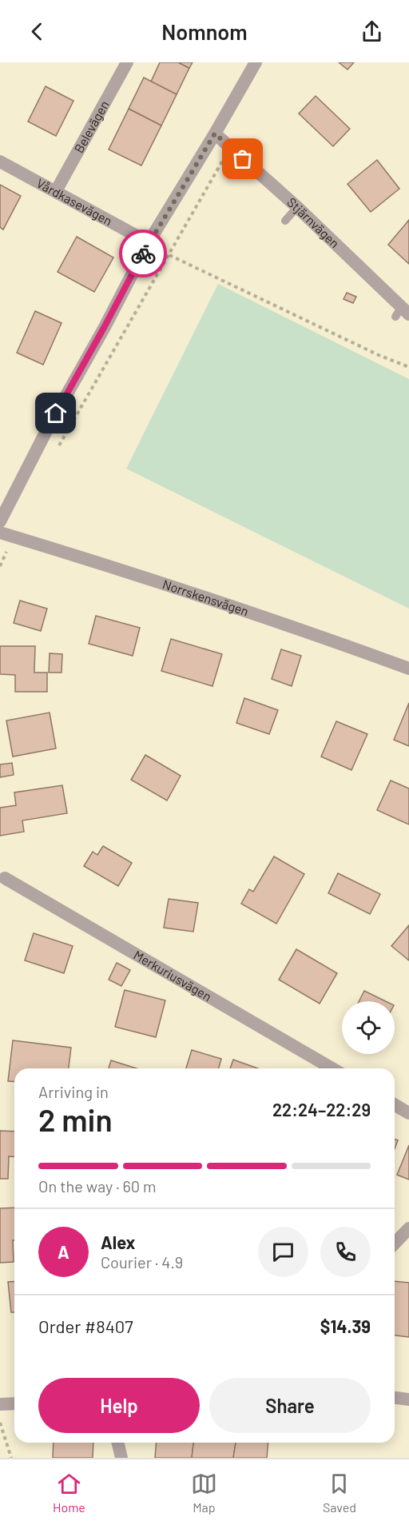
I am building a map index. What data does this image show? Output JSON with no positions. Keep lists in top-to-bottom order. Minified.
{"streets":{"street":["Belevägen","Vårdkasevägen","Stjärnvägen","Norrskensvägen","Merkuriusvägen"]},"crossings":[["Belevägen","Vårdkasevägen"]],"page":{"header":"Nomnom","heading":["2 min","Arriving in","22:24–22:29"],"panel":["Alex","Courier · 4.9","Order #8407","$14.39"],"bar":"On the way · 60 m","round":"A","buttons":["Help","Share"],"tabs":["Home","Map","Saved"]}}
